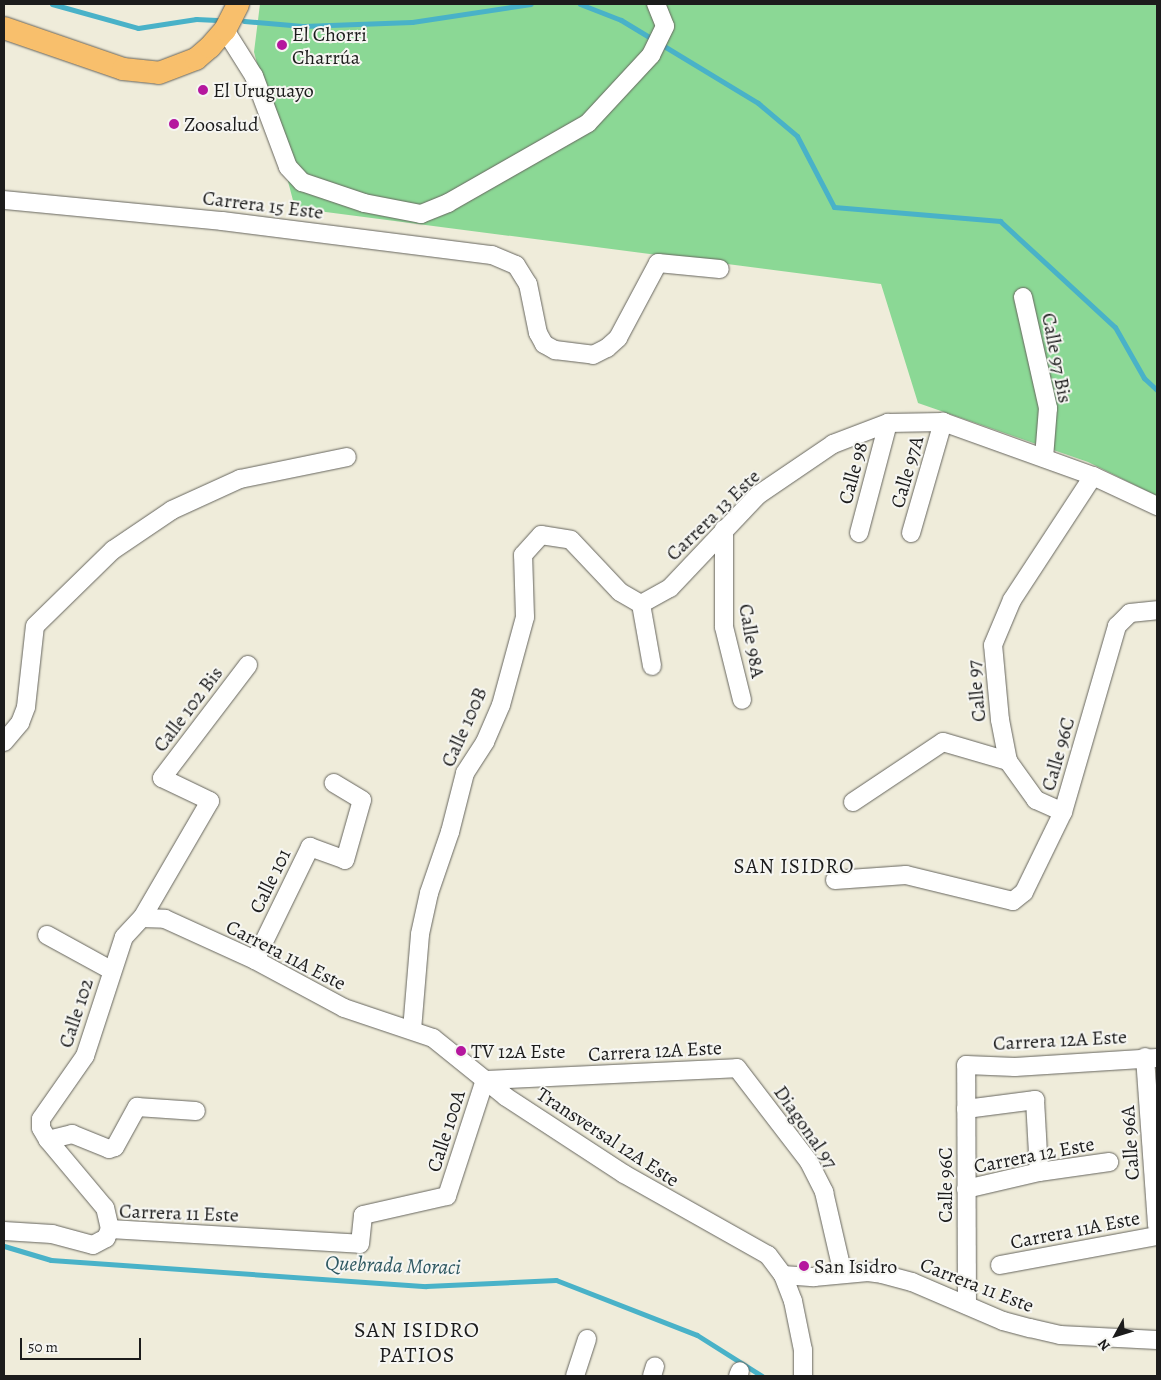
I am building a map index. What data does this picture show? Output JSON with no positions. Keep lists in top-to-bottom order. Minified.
{"streets":{"street":["Carrera 15 Este","Calle 97 Bis","Calle 97A","Calle 98","Carrera 13 Este","Calle 98A","Calle 97","Calle 102 Bis","Calle 100B","Calle 96C","Calle 101","Carrera 11A Este","Calle 102","Carrera 12A Este","Diagonal 97","Calle 100A","Transversal 12A Este","Calle 96A","Carrera 12 Este","Carrera 11 Este"]},"crossings":[["Calle 97 Bis","Carrera 13 Este"],["Calle 97A","Carrera 13 Este"],["Calle 98","Carrera 13 Este"],["Carrera 13 Este","Calle 98A"],["Carrera 13 Este","Calle 97"],["Carrera 13 Este","Calle 100B"],["Calle 97","Calle 96C"],["Calle 102 Bis","Calle 102"],["Calle 100B","Carrera 11A Este"],["Calle 100B","Transversal 12A Este"],["Calle 96C","Carrera 12A Este"],["Calle 96C","Carrera 12 Este"],["Calle 96C","Carrera 11 Este"],["Calle 101","Carrera 11A Este"],["Carrera 11A Este","Calle 102"],["Carrera 11A Este","Transversal 12A Este"],["Calle 102","Carrera 11 Este"],["Carrera 12A Este","Diagonal 97"],["Carrera 12A Este","Calle 100A"],["Carrera 12A Este","Transversal 12A Este"],["Carrera 12A Este","Calle 96A"],["Diagonal 97","Carrera 11 Este"],["Calle 100A","Transversal 12A Este"],["Calle 100A","Carrera 11 Este"],["Transversal 12A Este","Carrera 11 Este"]],"districts":["SAN ISIDRO","SAN ISIDRO PATIOS"],"water":["Quebrada Moraci"],"places":["El Chorri Charrúa","El Uruguayo","Zoosalud","TV 12A Este","San Isidro"],"scale_bar":"50 m","north":"bottom left"}
